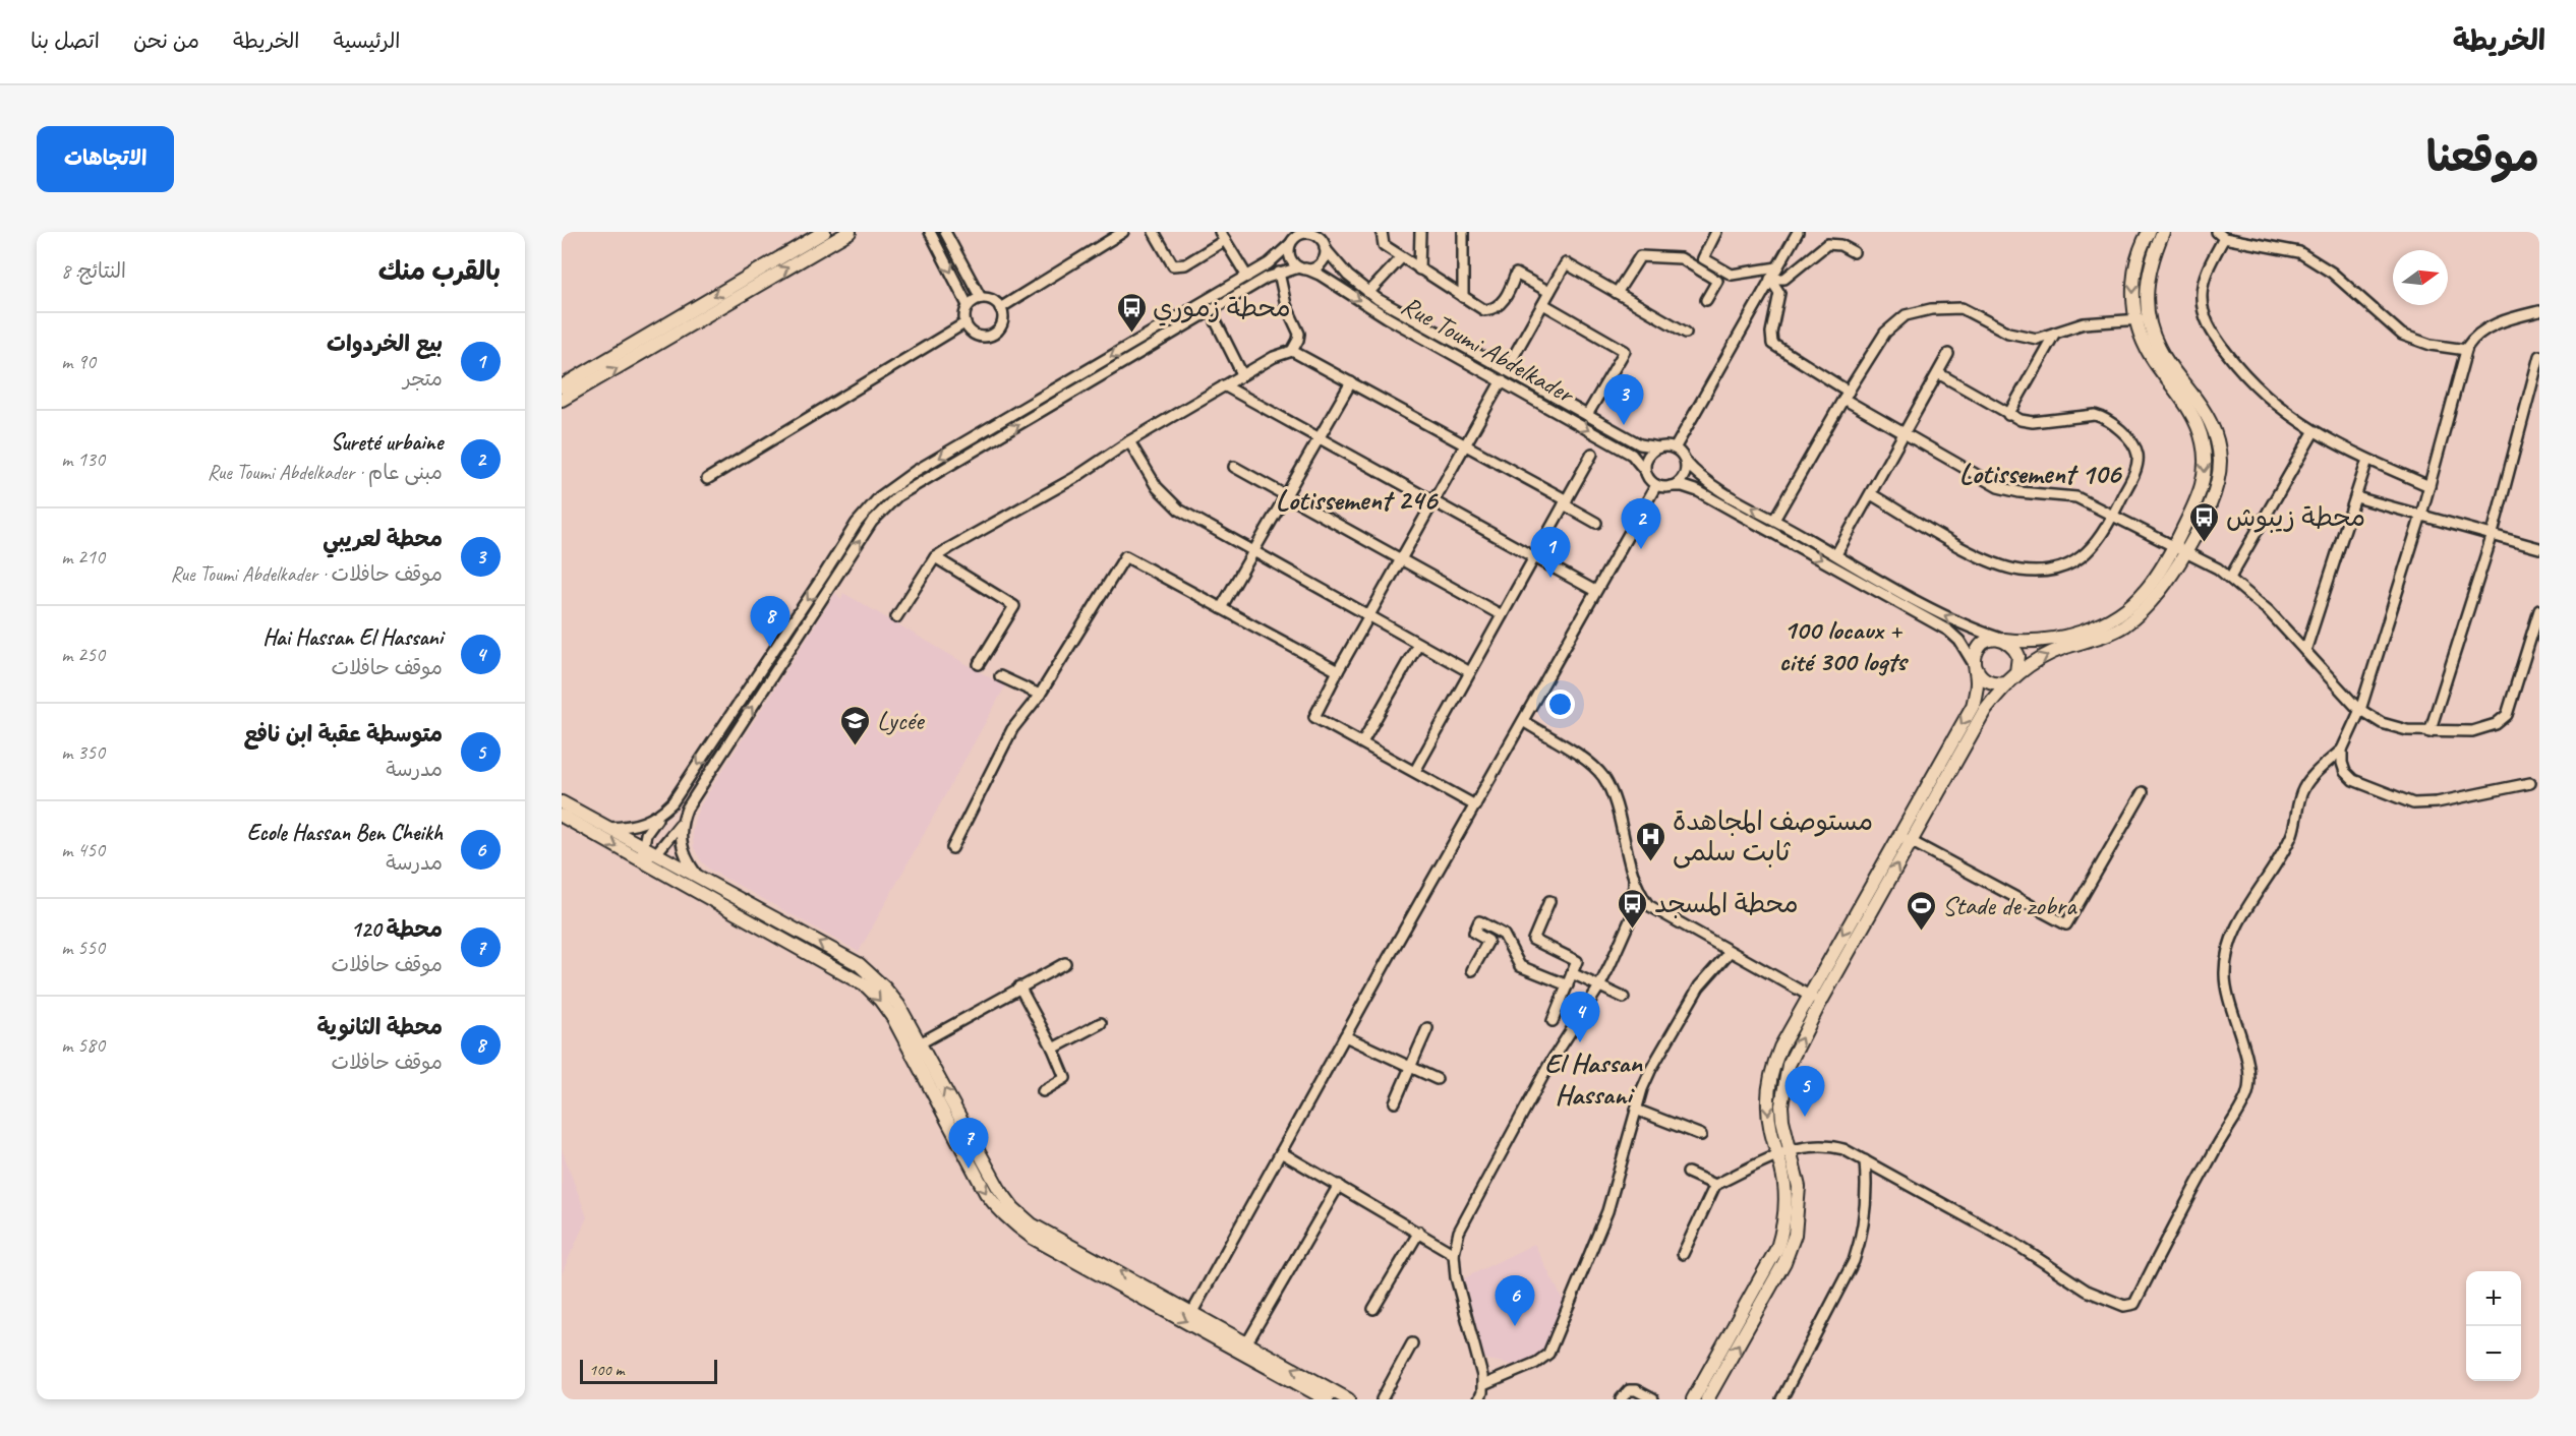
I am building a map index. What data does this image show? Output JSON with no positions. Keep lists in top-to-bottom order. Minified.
{"streets":{"street":["Rue Toumi Abdelkader"]},"districts":["Lotissement 106","Lotissement 246","100 locaux + cité 300 logts","El Hassan Hassani"],"places":{"bus stop":["محطة زموري","محطة زيبوش","محطة المسجد"],"school or university":["Lycée"],"hospital":["مستوصف المجاهدة ثابت سلمى"],"sports":["Stade de zobra"]},"scale_bar":"100 m","north":"right","page":{"header":"الخريطة","nav":["الرئيسية","الخريطة","من نحن","اتصل بنا"],"title":"موقعنا","buttons":"الاتجاهات","heading":["بالقرب منك","النتائج: 8"],"list":[{"mark":"1","name":"بيع الخردوات","note":"متجر","value":"90 m"},{"mark":"2","name":"Sureté urbaine","note":"مبنى عام · Rue Toumi Abdelkader","value":"130 m"},{"mark":"3","name":"محطة لعريبي","note":"موقف حافلات · Rue Toumi Abdelkader","value":"210 m"},{"mark":"4","name":"Hai Hassan El Hassani","note":"موقف حافلات","value":"250 m"},{"mark":"5","name":"متوسطة عقبة ابن نافع","note":"مدرسة","value":"350 m"},{"mark":"6","name":"Ecole Hassan Ben Cheikh","note":"مدرسة","value":"450 m"},{"mark":"7","name":"محطة 120","note":"موقف حافلات","value":"550 m"},{"mark":"8","name":"محطة الثانوية","note":"موقف حافلات","value":"580 m"}],"pins":["3","2","1","8","4","5","7","6"],"map_buttons":["+","−"],"scale":"100 m"}}
